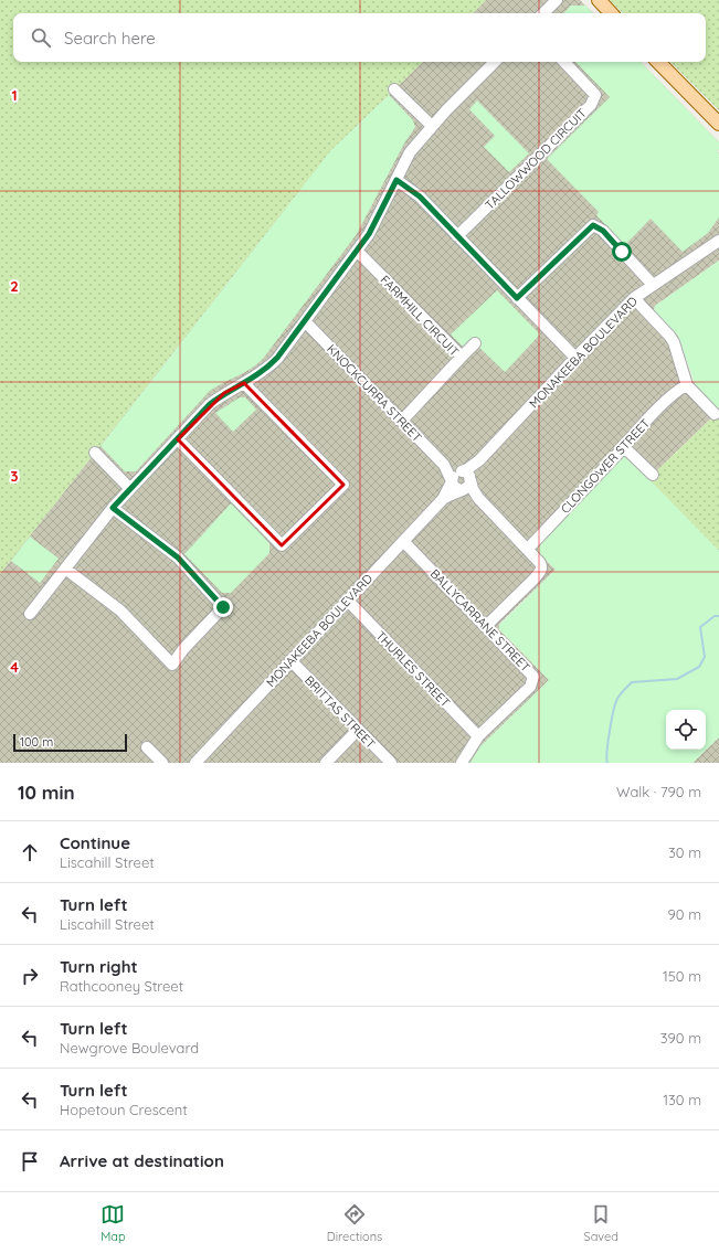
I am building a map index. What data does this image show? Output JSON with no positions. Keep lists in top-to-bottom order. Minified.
{"streets":{"street":["TALLOWWOOD CIRCUIT","FARMHILL CIRCUIT","MONAKEEBA BOULEVARD","KNOCKCURRA STREET","CLONGOWER STREET","BALLYCARRANE STREET","THURLES STREET","BRITTAS STREET"]},"crossings":[["FARMHILL CIRCUIT","KNOCKCURRA STREET"],["MONAKEEBA BOULEVARD","KNOCKCURRA STREET"],["MONAKEEBA BOULEVARD","BALLYCARRANE STREET"],["MONAKEEBA BOULEVARD","THURLES STREET"],["MONAKEEBA BOULEVARD","BRITTAS STREET"],["BALLYCARRANE STREET","THURLES STREET"]],"scale_bar":"100 m","page":{"search":"Search here","scale":"100 m","heading":["10 min","Walk · 790 m"],"list":[["Continue","Liscahill Street","30 m"],["Turn left","Liscahill Street","90 m"],["Turn right","Rathcooney Street","150 m"],["Turn left","Newgrove Boulevard","390 m"],["Turn left","Hopetoun Crescent","130 m"],"Arrive at destination"],"nav":["Map","Directions","Saved"]},"grid":{"rows":["1","2","3","4"]}}
